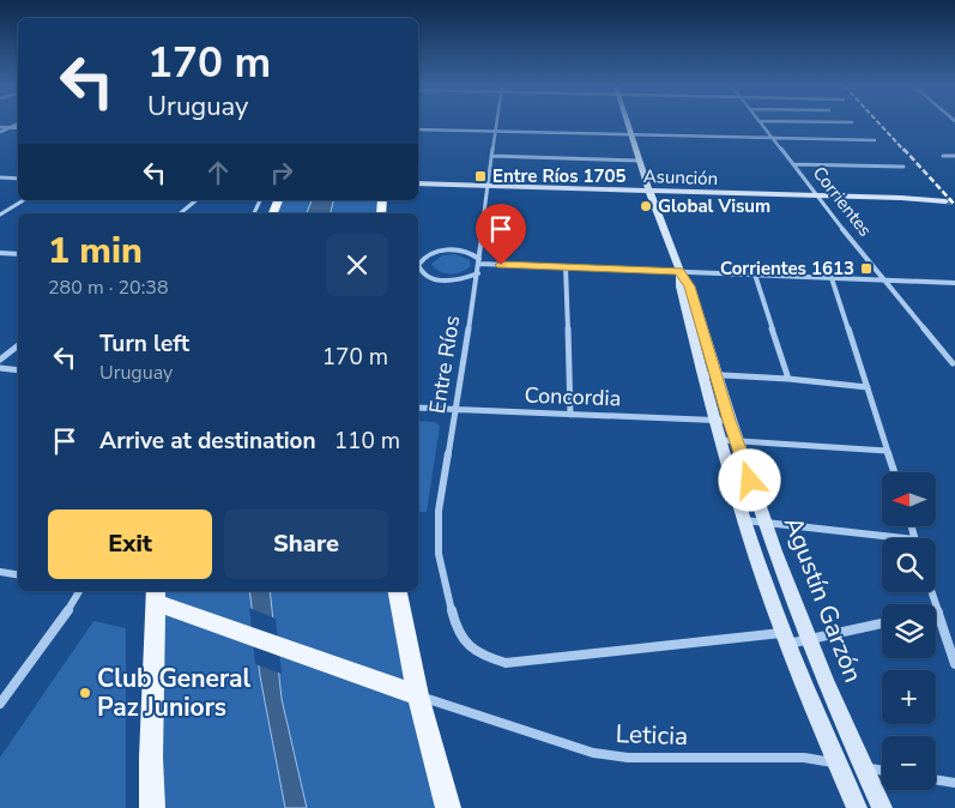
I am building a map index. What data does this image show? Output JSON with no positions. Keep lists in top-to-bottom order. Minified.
{"streets":{"main road":["Asunción","Agustín Garzón"],"street":["Corrientes","Entre Ríos","Concordia","Leticia"]},"crossings":[["Asunción","Corrientes"],["Asunción","Entre Ríos"],["Asunción","Agustín Garzón"],["Entre Ríos","Concordia"],["Entre Ríos","Agustín Garzón"],["Concordia","Agustín Garzón"],["Agustín Garzón","Leticia"]],"places":{"transit":["Entre Ríos 1705","Corrientes 1613"],"other":["Global Visum","Club General Paz Juniors"]},"north":"left","page":{"turn":["170 m","Uruguay"],"heading":["1 min","280 m · 20:38"],"list":[{"name":"Turn left","note":"Uruguay","value":"170 m"},{"name":"Arrive at destination","value":"110 m"}],"map_buttons":["+","−"],"buttons":["Exit","Share"]}}
